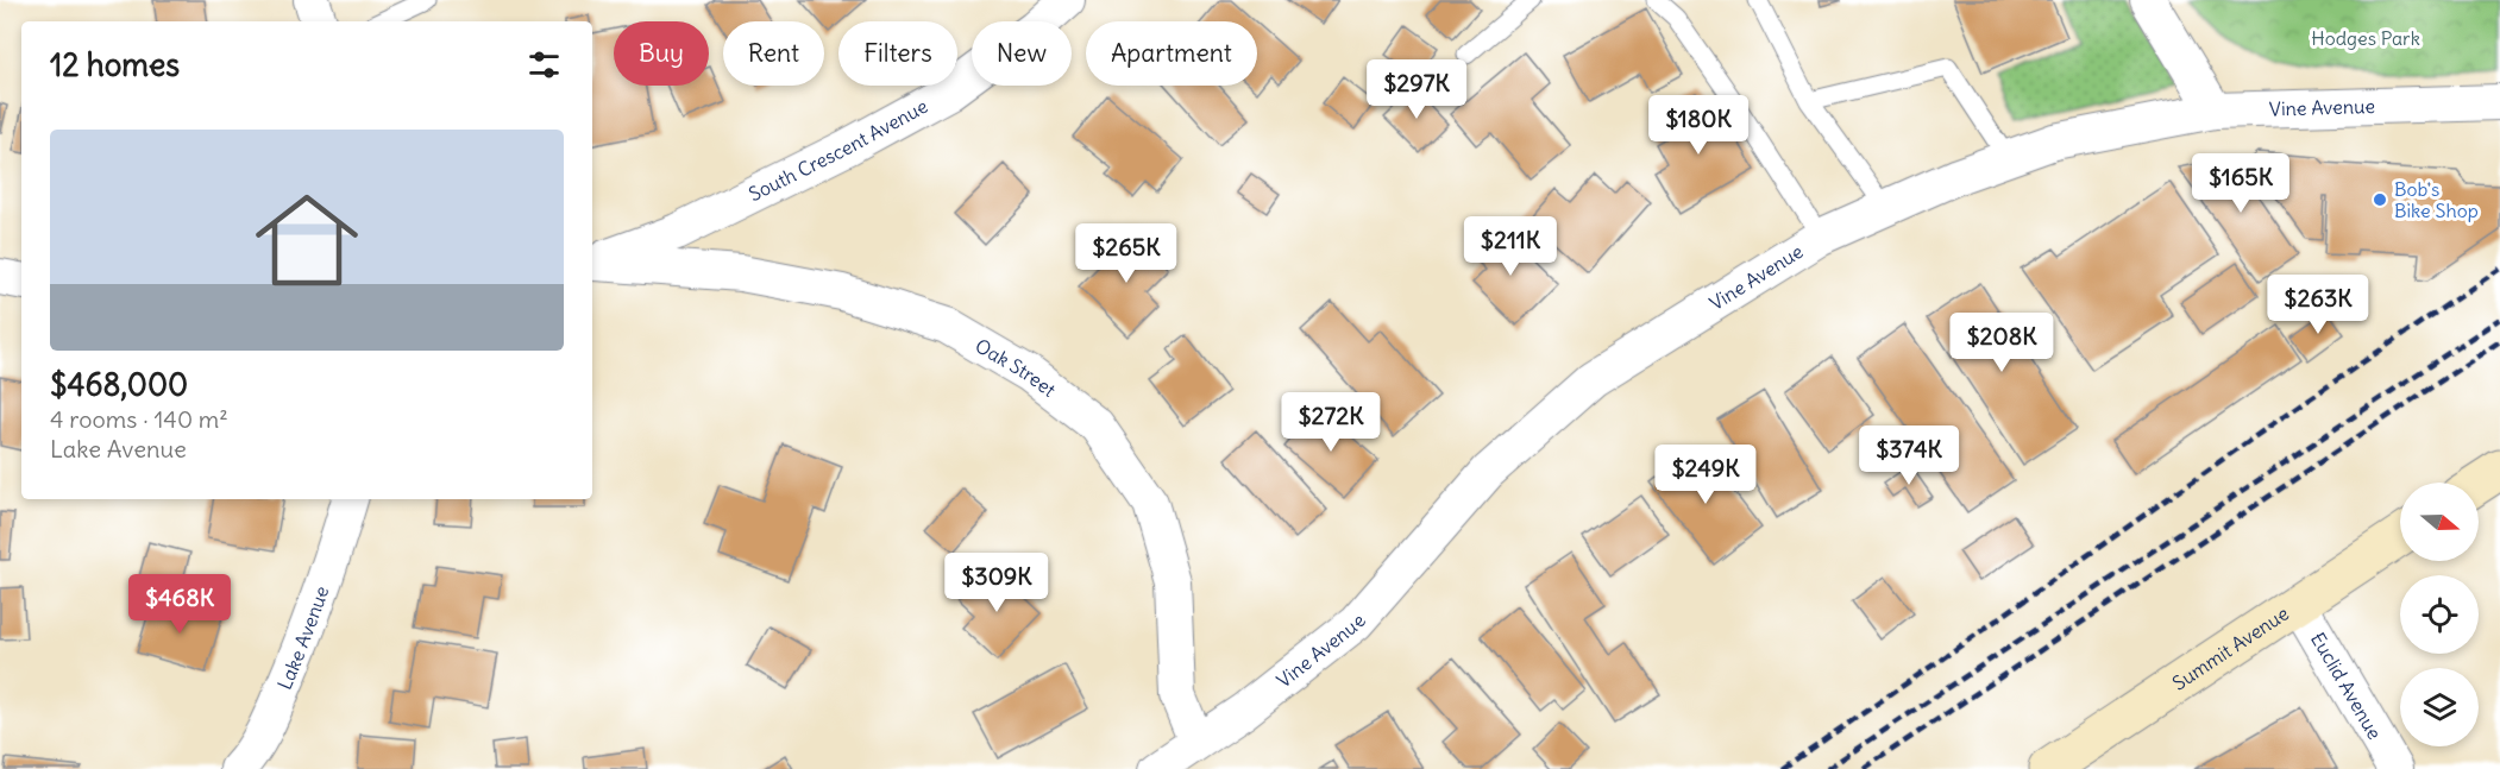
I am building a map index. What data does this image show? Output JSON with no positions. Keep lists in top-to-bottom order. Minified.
{"streets":{"street":["Vine Avenue","South Crescent Avenue","Oak Street","Lake Avenue","Summit Avenue","Euclid Avenue"]},"crossings":[["Vine Avenue","Oak Street"],["South Crescent Avenue","Oak Street"],["Summit Avenue","Euclid Avenue"]],"parks":["Hodges Park"],"places":["Bob's Bike Shop"],"north":"right","page":{"chip":["Buy","Rent","Filters","New","Apartment"],"heading":"12 homes","price":["$297K","$180K","$165K","$211K","$265K","$263K","$208K","$272K","$374K","$249K","$309K","$468K"],"list":[{"name":"$468,000","note":"4 rooms · 140 m² · Lake Avenue"}]}}
